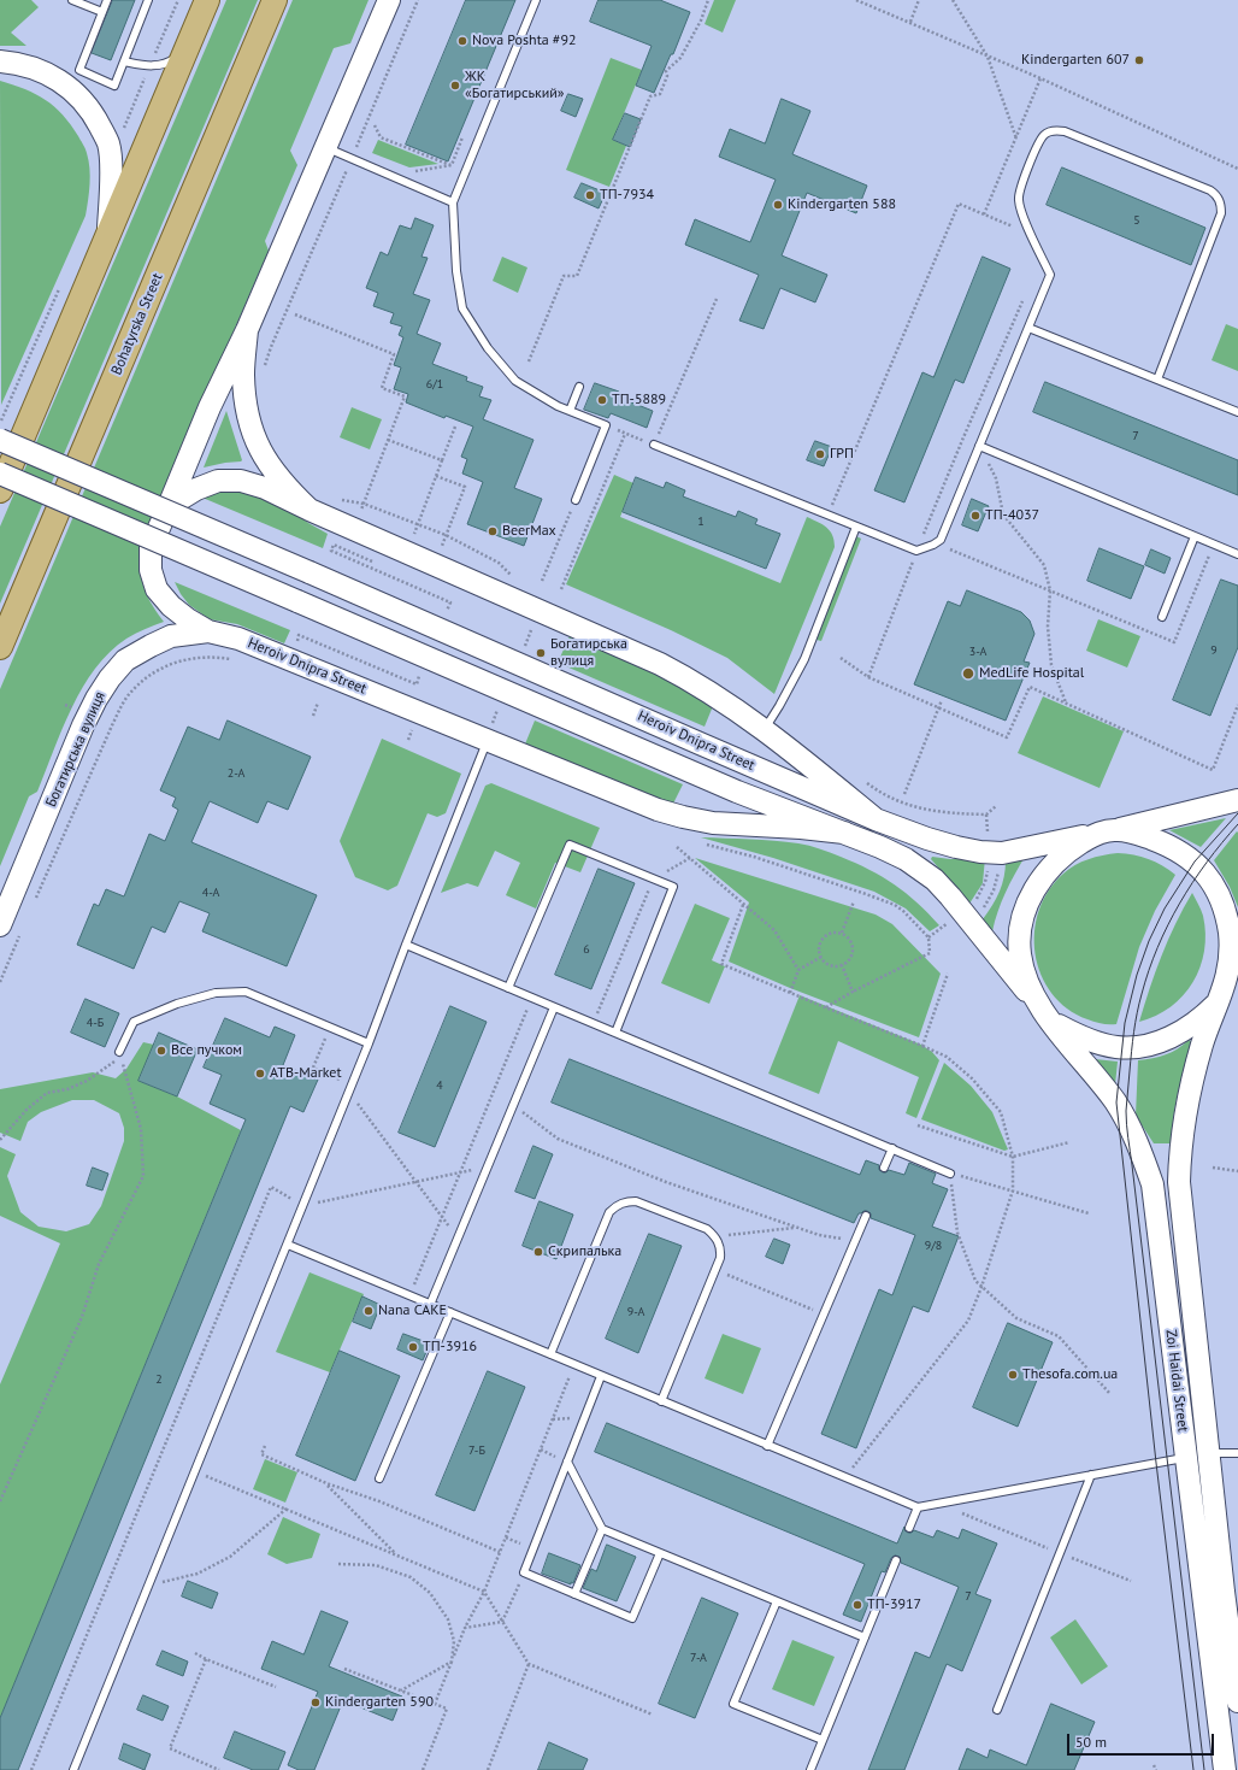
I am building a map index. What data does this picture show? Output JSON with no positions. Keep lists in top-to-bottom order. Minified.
{"streets":{"main road":["Bohatyrska Street","Heroiv Dnipra Street","Богатирська вулиця","Zoi Haidai Street"]},"crossings":[["Heroiv Dnipra Street","Богатирська вулиця"],["Heroiv Dnipra Street","Zoi Haidai Street"]],"places":["Nova Poshta #92","Kindergarten 607","ЖК «Богатирський»","ТП-7934","Kindergarten 588","ТП-5889","ГРП","ТП-4037","BeerMax","Богатирська вулиця","MedLife Hospital","Все пучком","ATB-Market","Скрипалька","Nana CAKE","ТП-3916","Thesofa.com.ua","ТП-3917","Kindergarten 590"],"house_numbers":["5","6/1","7","1","9","3-А","2-А","4-А","6","4-Б","4","9/8","9-А","2","7-Б","7","7-А"],"scale_bar":"50 m"}
